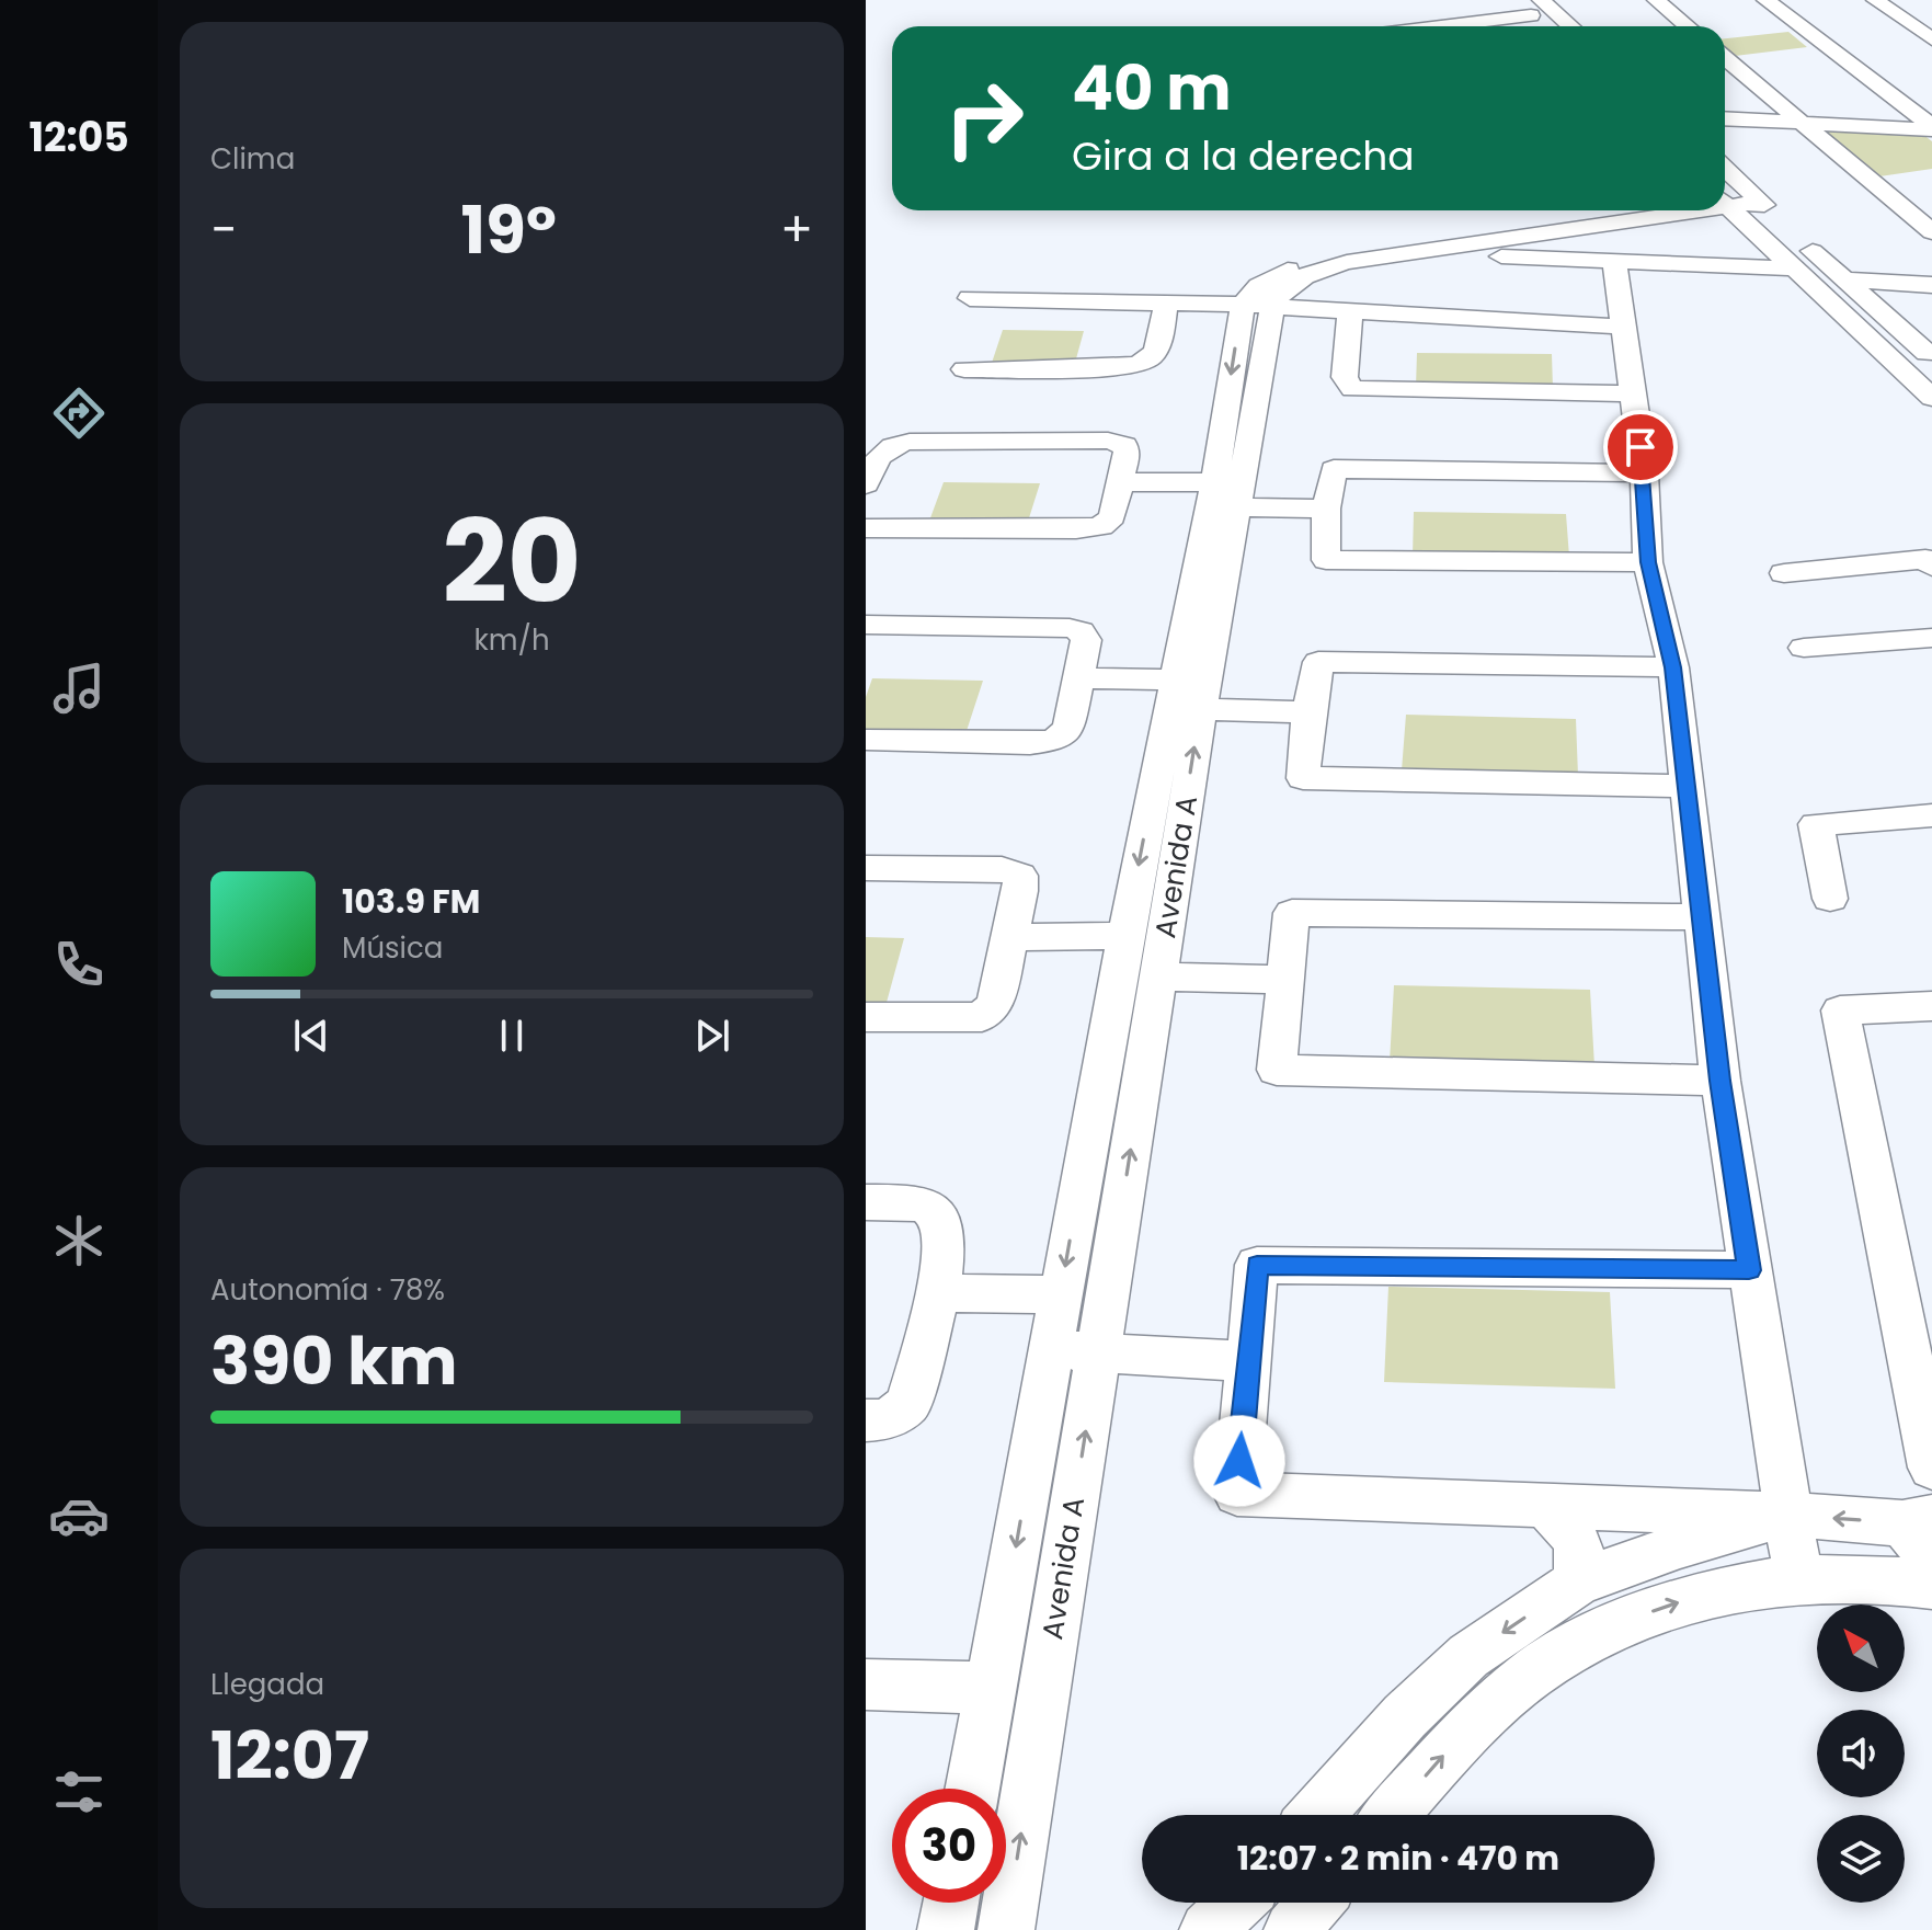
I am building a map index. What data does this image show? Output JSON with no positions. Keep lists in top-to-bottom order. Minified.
{"streets":{"street":["Avenida A"]},"north":"top left","page":{"tabs":"12:05","tile":["Clima",["20","km/h"],["Autonomía · 78%","390 km"],["Llegada","12:07"]],"turn":["40 m","Gira a la derecha"],"heat":["−","19°","+"],"song":["103.9 FM","Música"],"limit":"30","trip":"12:07 · 2 min · 470 m"}}
